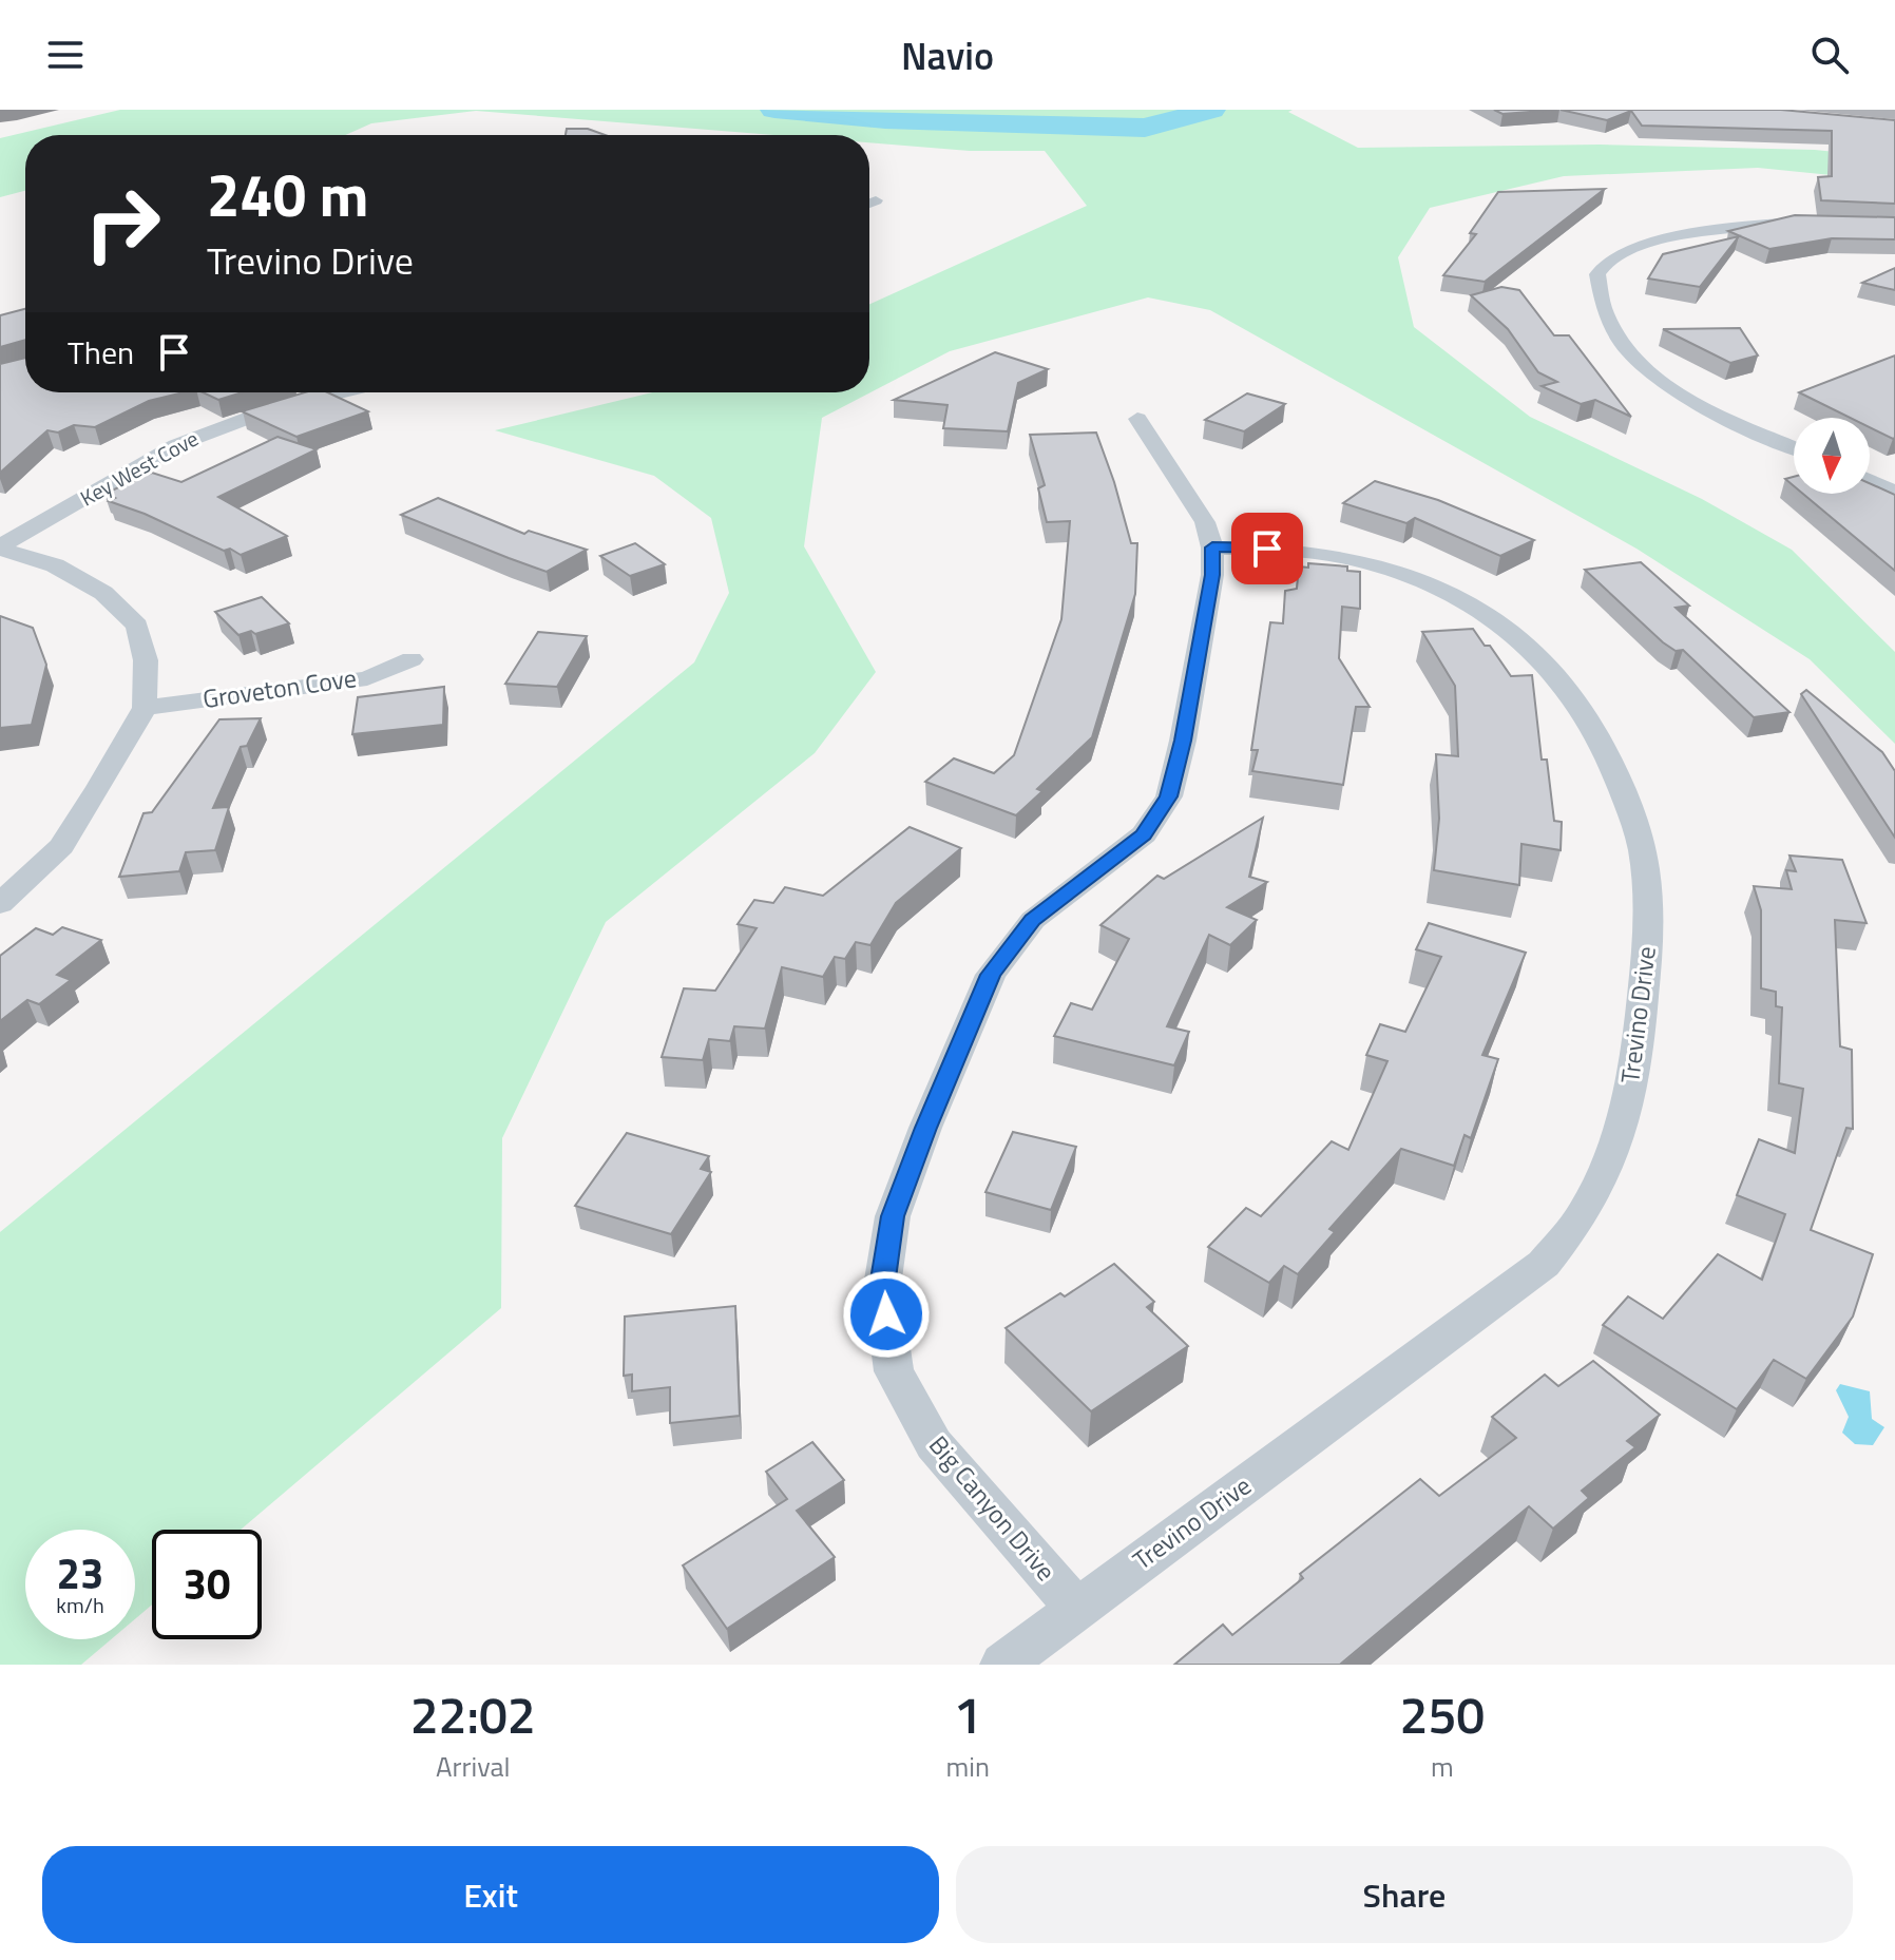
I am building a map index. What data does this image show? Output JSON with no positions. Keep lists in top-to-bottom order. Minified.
{"streets":{"street":["Key West Cove","Groveton Cove","Trevino Drive","Big Canyon Drive"]},"crossings":[["Trevino Drive","Big Canyon Drive"]],"north":"bottom","page":{"header":"Navio","turn":["240 m","Trevino Drive"],"then":"Then","speed":"23 km/h","limit":"30","eta":["22:02","Arrival","1","min","250","m"],"buttons":["Exit","Share"]}}
